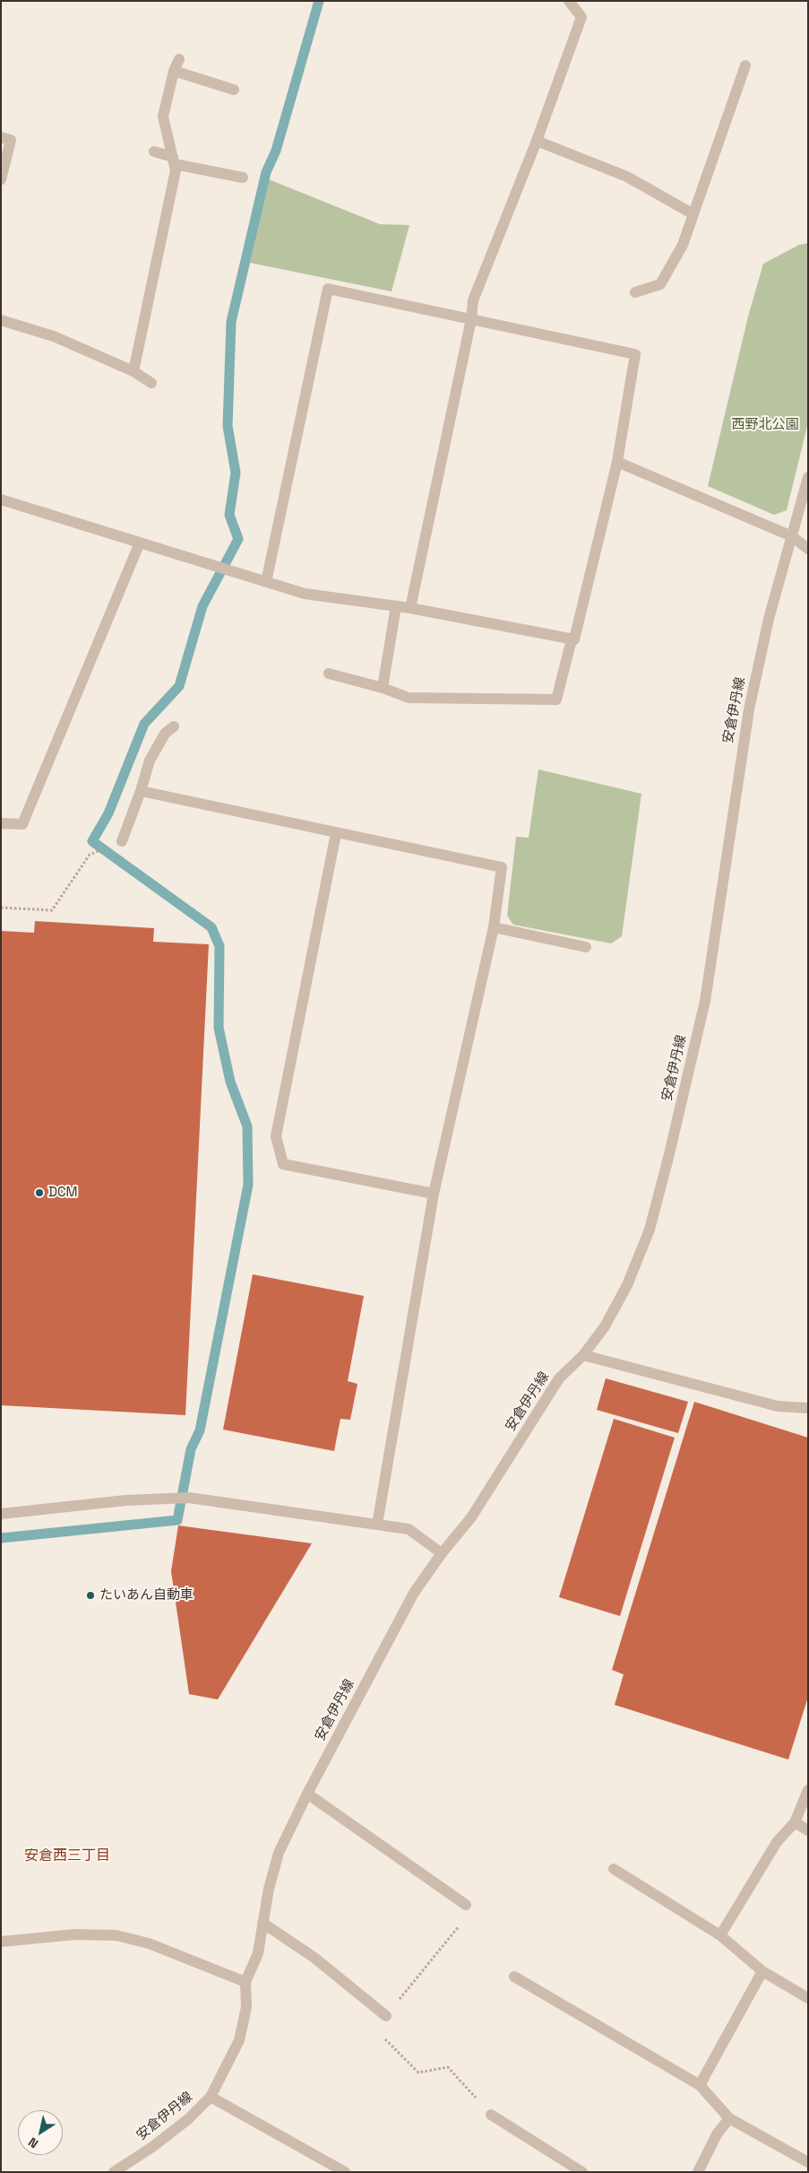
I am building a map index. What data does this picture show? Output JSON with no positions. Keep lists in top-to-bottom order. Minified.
{"streets":{"street":["安倉伊丹線"]},"districts":["安倉西三丁目"],"parks":["西野北公園"],"places":["DCM","たいあん自動車"],"north":"bottom left"}
